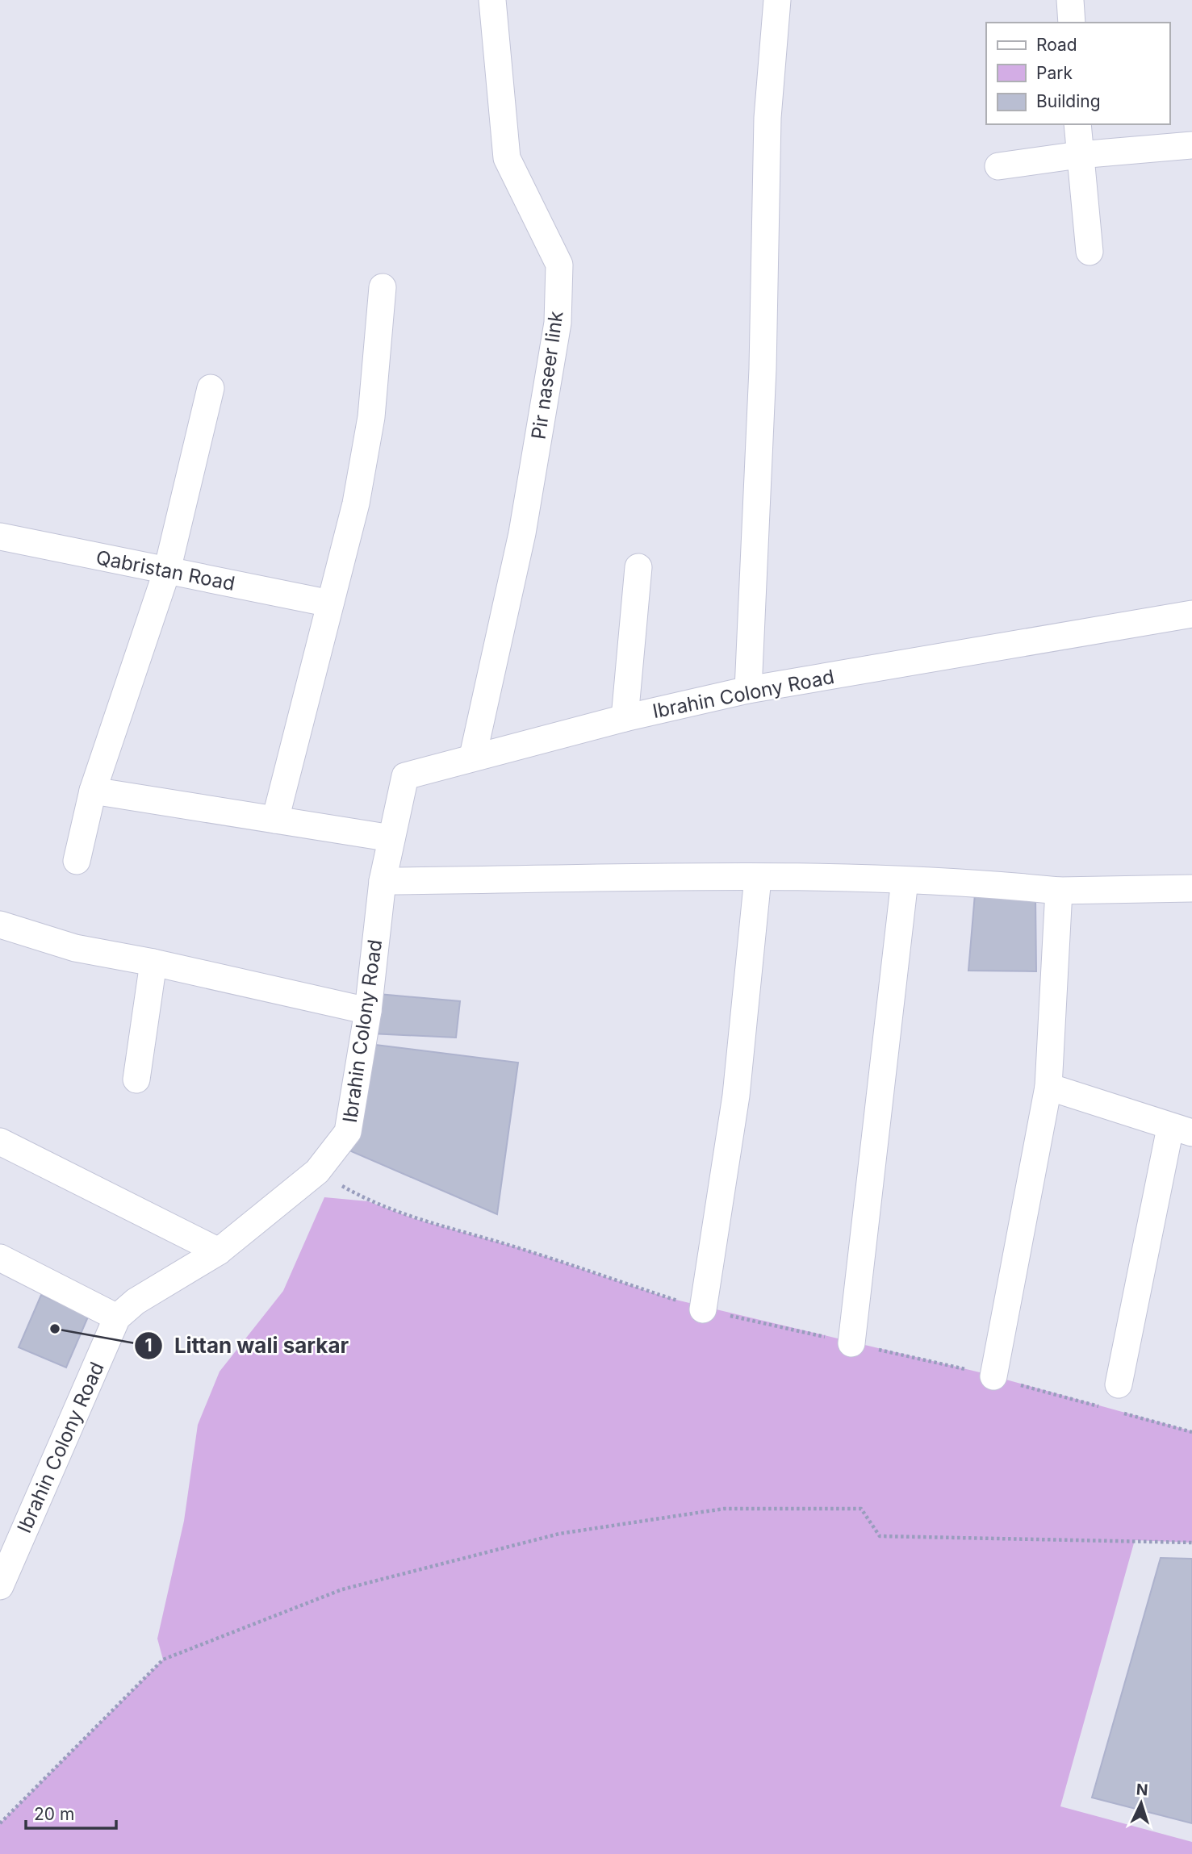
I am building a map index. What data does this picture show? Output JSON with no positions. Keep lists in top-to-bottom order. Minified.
{"streets":{"street":["Pir naseer link","Qabristan Road","Ibrahin Colony Road"]},"crossings":[["Pir naseer link","Ibrahin Colony Road"]],"places":["Littan wali sarkar"],"legend":["Road","Park","Building"],"scale_bar":"20 m","north":"top"}
